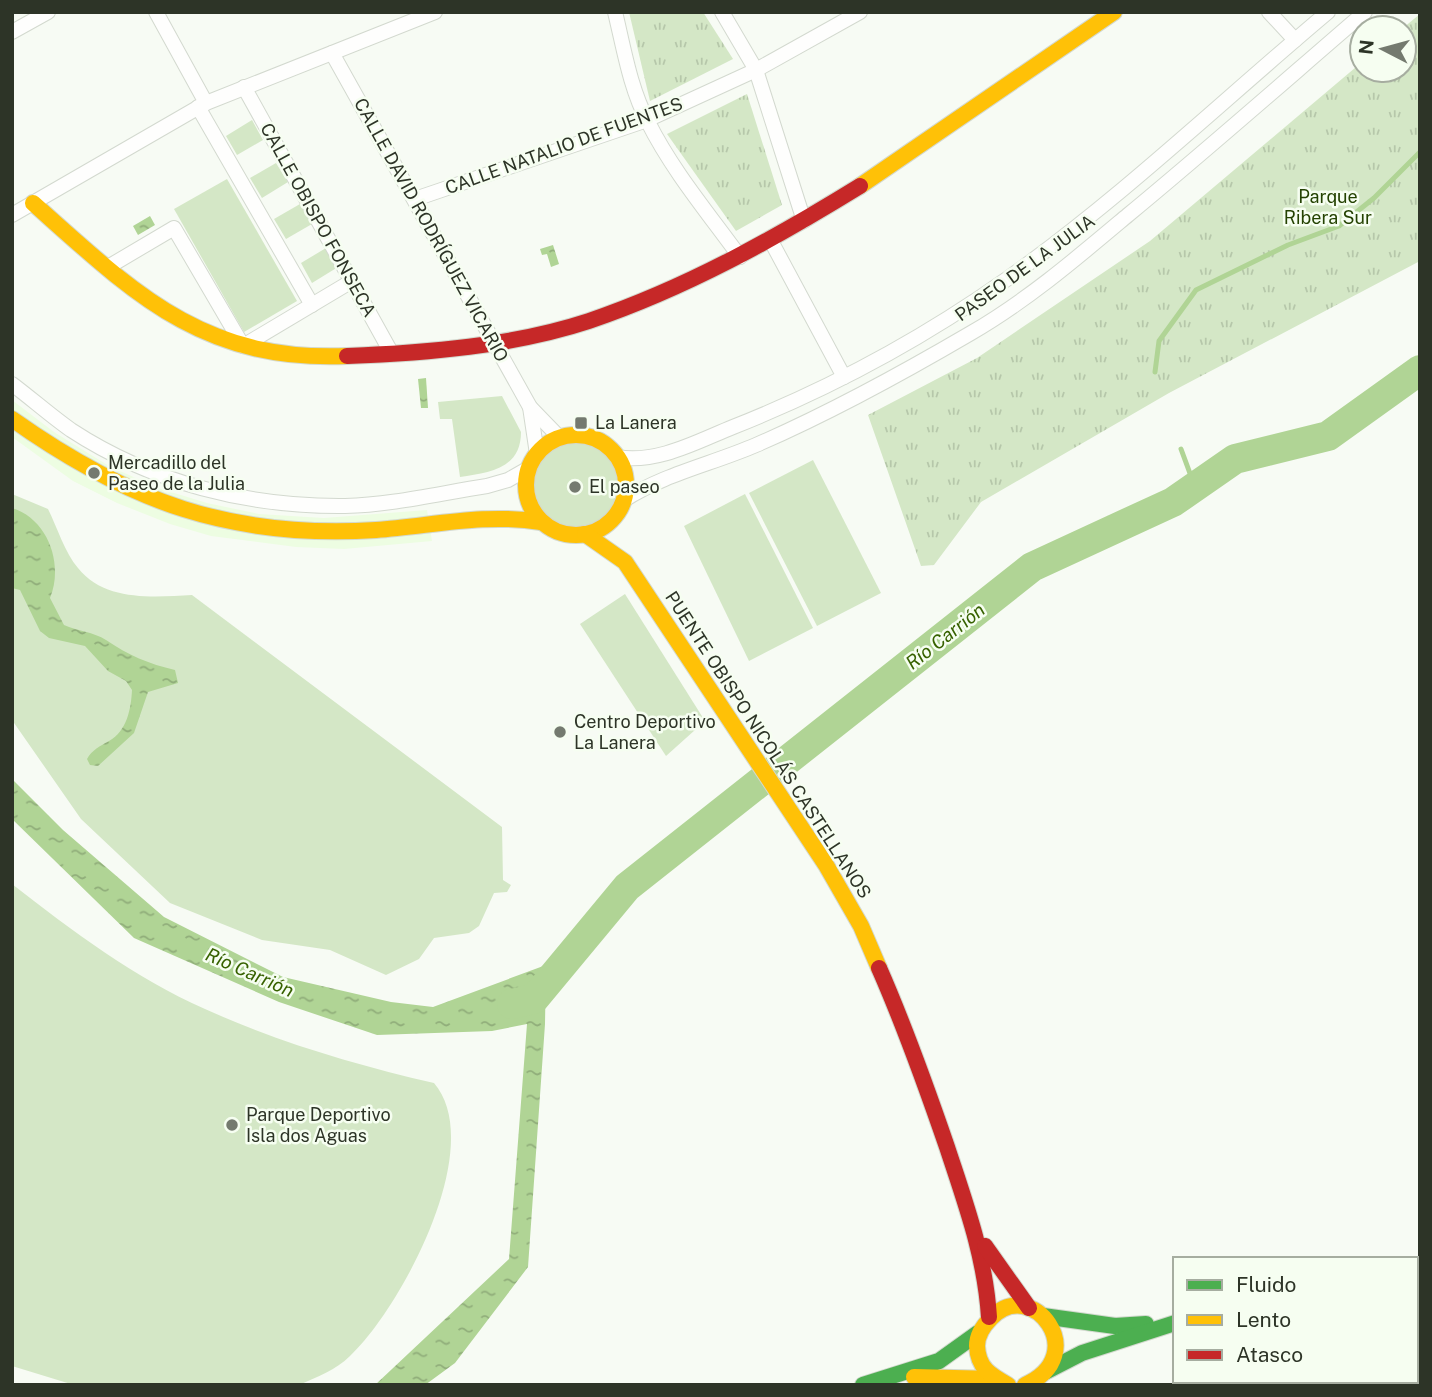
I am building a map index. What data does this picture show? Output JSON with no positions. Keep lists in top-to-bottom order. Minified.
{"streets":{"street":["CALLE NATALIO DE FUENTES","CALLE OBISPO FONSECA","CALLE DAVID RODRÍGUEZ VICARIO","PASEO DE LA JULIA","PUENTE OBISPO NICOLÁS CASTELLANOS"]},"crossings":[["CALLE NATALIO DE FUENTES","CALLE DAVID RODRÍGUEZ VICARIO"],["CALLE DAVID RODRÍGUEZ VICARIO","PASEO DE LA JULIA"],["CALLE DAVID RODRÍGUEZ VICARIO","PUENTE OBISPO NICOLÁS CASTELLANOS"],["PASEO DE LA JULIA","PUENTE OBISPO NICOLÁS CASTELLANOS"]],"water":["Río Carrión"],"parks":["Parque Ribera Sur"],"places":{"transit":["La Lanera"],"other":["Mercadillo del Paseo de la Julia","El paseo","Centro Deportivo La Lanera","Parque Deportivo Isla dos Aguas"]},"legend":["Fluido","Lento","Atasco"],"north":"left"}
